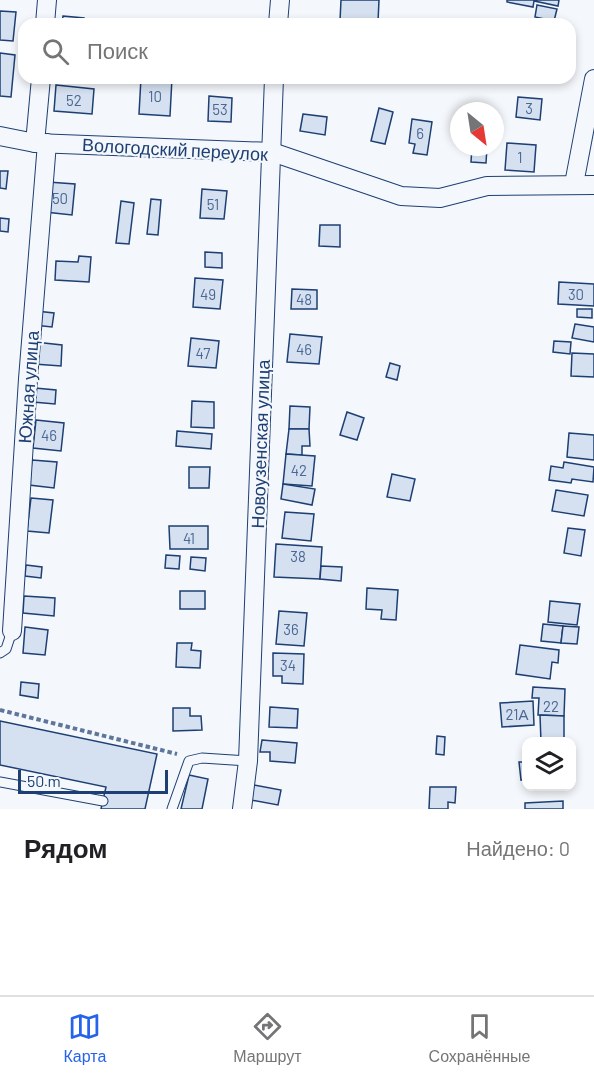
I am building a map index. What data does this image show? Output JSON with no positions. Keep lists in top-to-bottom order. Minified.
{"streets":{"street":["Вологодский переулок","Южная улица","Новоузенская улица"]},"crossings":[["Вологодский переулок","Южная улица"],["Вологодский переулок","Новоузенская улица"]],"house_numbers":["10","52","3","53","6","1","50","51","49","30","48","46","47","46","42","41","38","36","34","22","21А"],"scale_bar":"50 m","north":"bottom right","page":{"search":"Поиск","scale":"50 m","heading":["Рядом","Найдено: 0"],"nav":["Карта","Маршрут","Сохранённые"]}}
